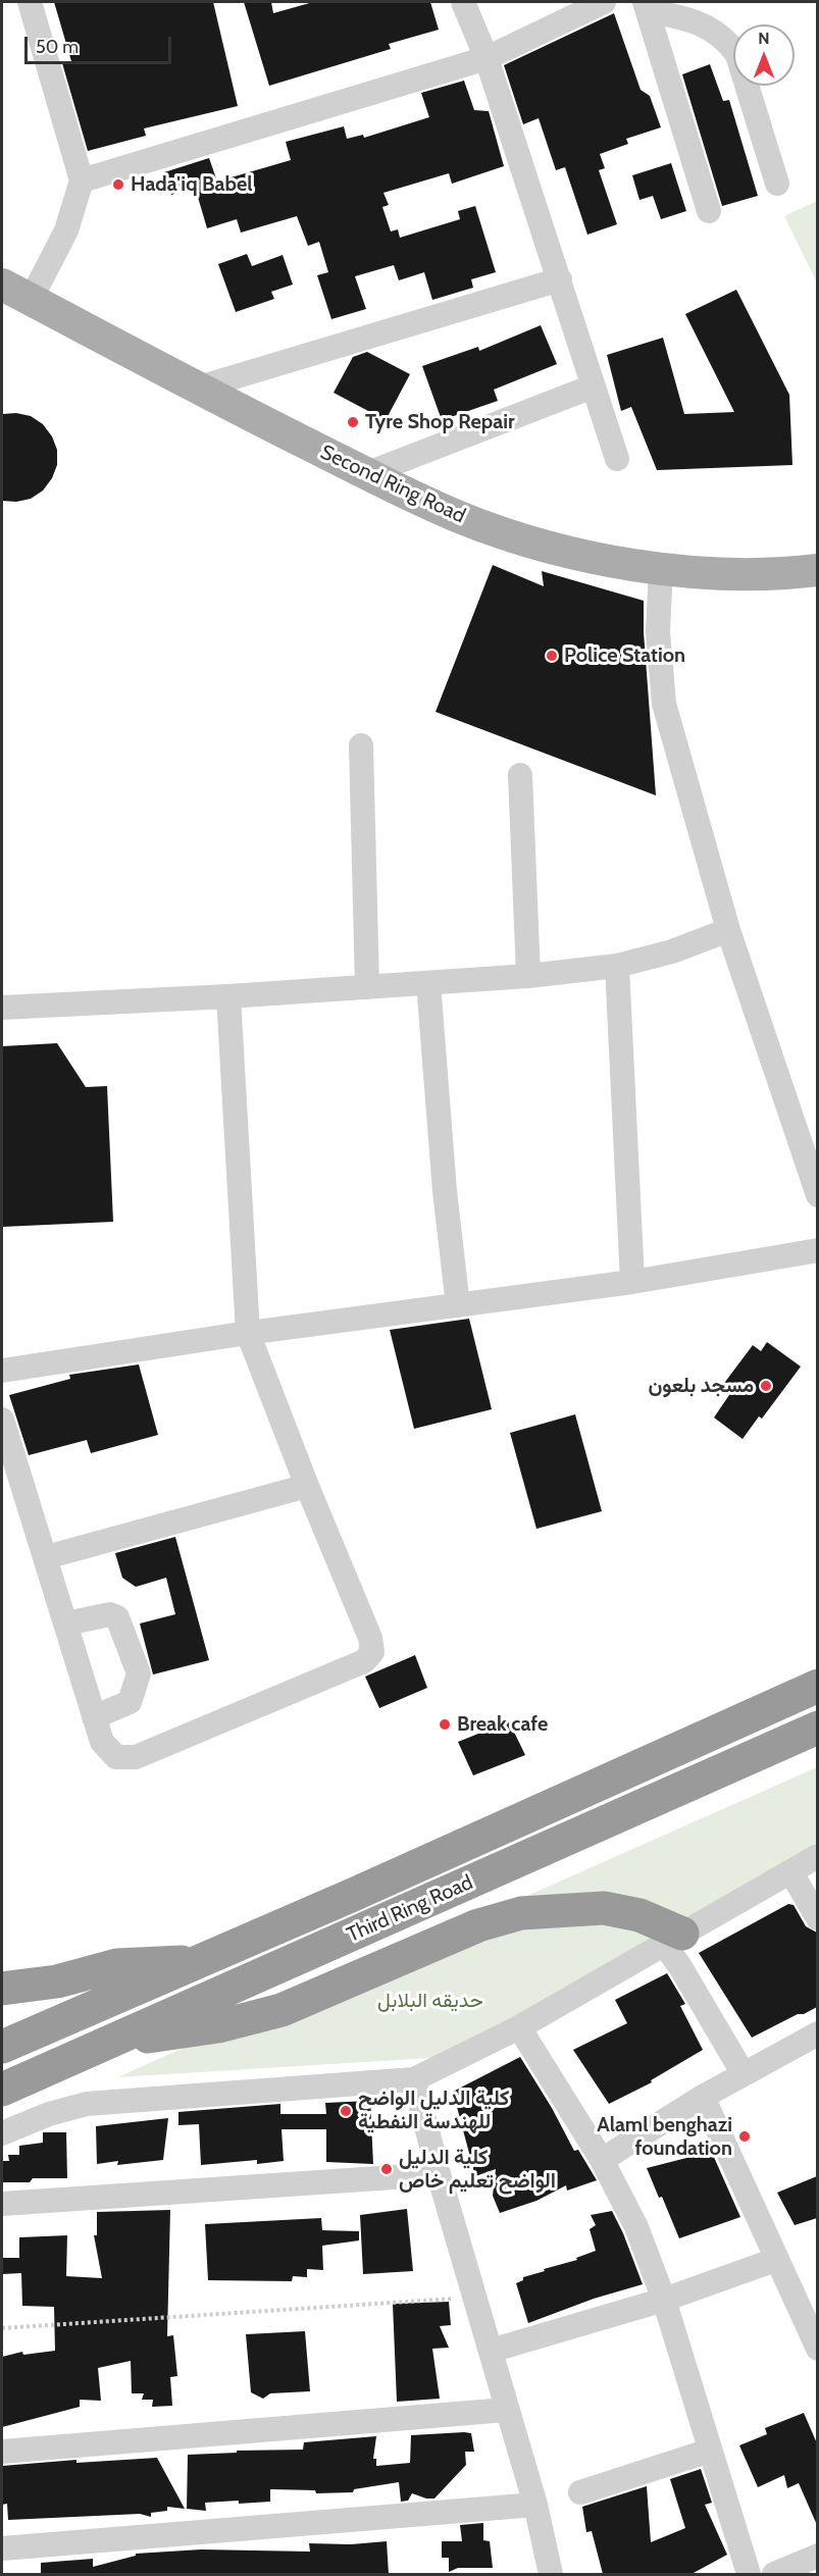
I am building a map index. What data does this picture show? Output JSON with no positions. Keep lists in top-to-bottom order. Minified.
{"streets":{"highway":["Third Ring Road"],"main road":["Second Ring Road"]},"parks":["حديقه البلابل"],"places":["Hada'iq Babel","Tyre Shop Repair","Police Station","مسجد بلعون","Break cafe","كلية الدليل الواضح للهندسة النفطية","Alaml benghazi foundation","كلية الدليل الواضح تعليم خاص"],"scale_bar":"50 m","north":"top"}
